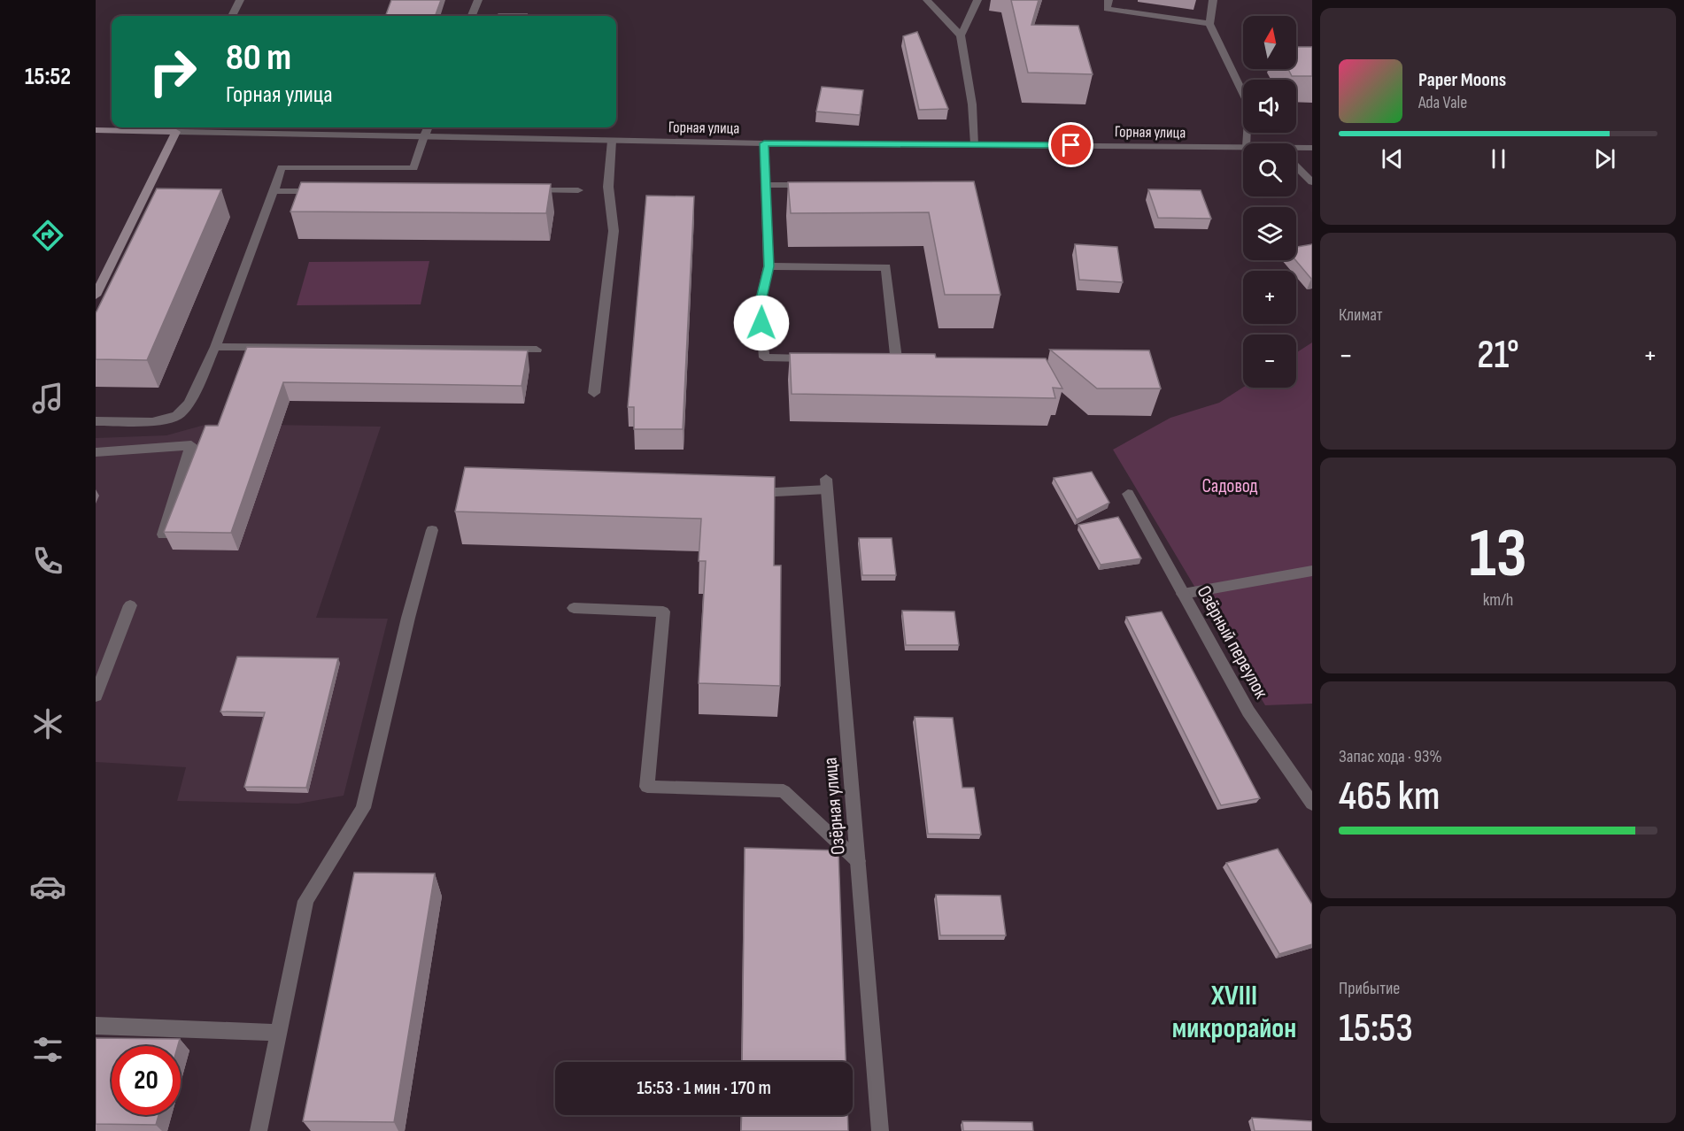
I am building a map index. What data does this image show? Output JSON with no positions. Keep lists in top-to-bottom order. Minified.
{"streets":{"street":["Горная улица","Озёрный переулок","Озёрная улица"]},"districts":["XVIII микрорайон"],"parks":["Садовод"],"north":"top","page":{"tabs":"15:52","map_buttons":["+","−"],"turn":["80 m","Горная улица"],"song":["Paper Moons","Ada Vale"],"tile":["Климат",["13","km/h"],["Запас хода · 93%","465 km"],["Прибытие","15:53"]],"heat":["−","21°","+"],"limit":"20","trip":"15:53 · 1 мин · 170 m"}}
